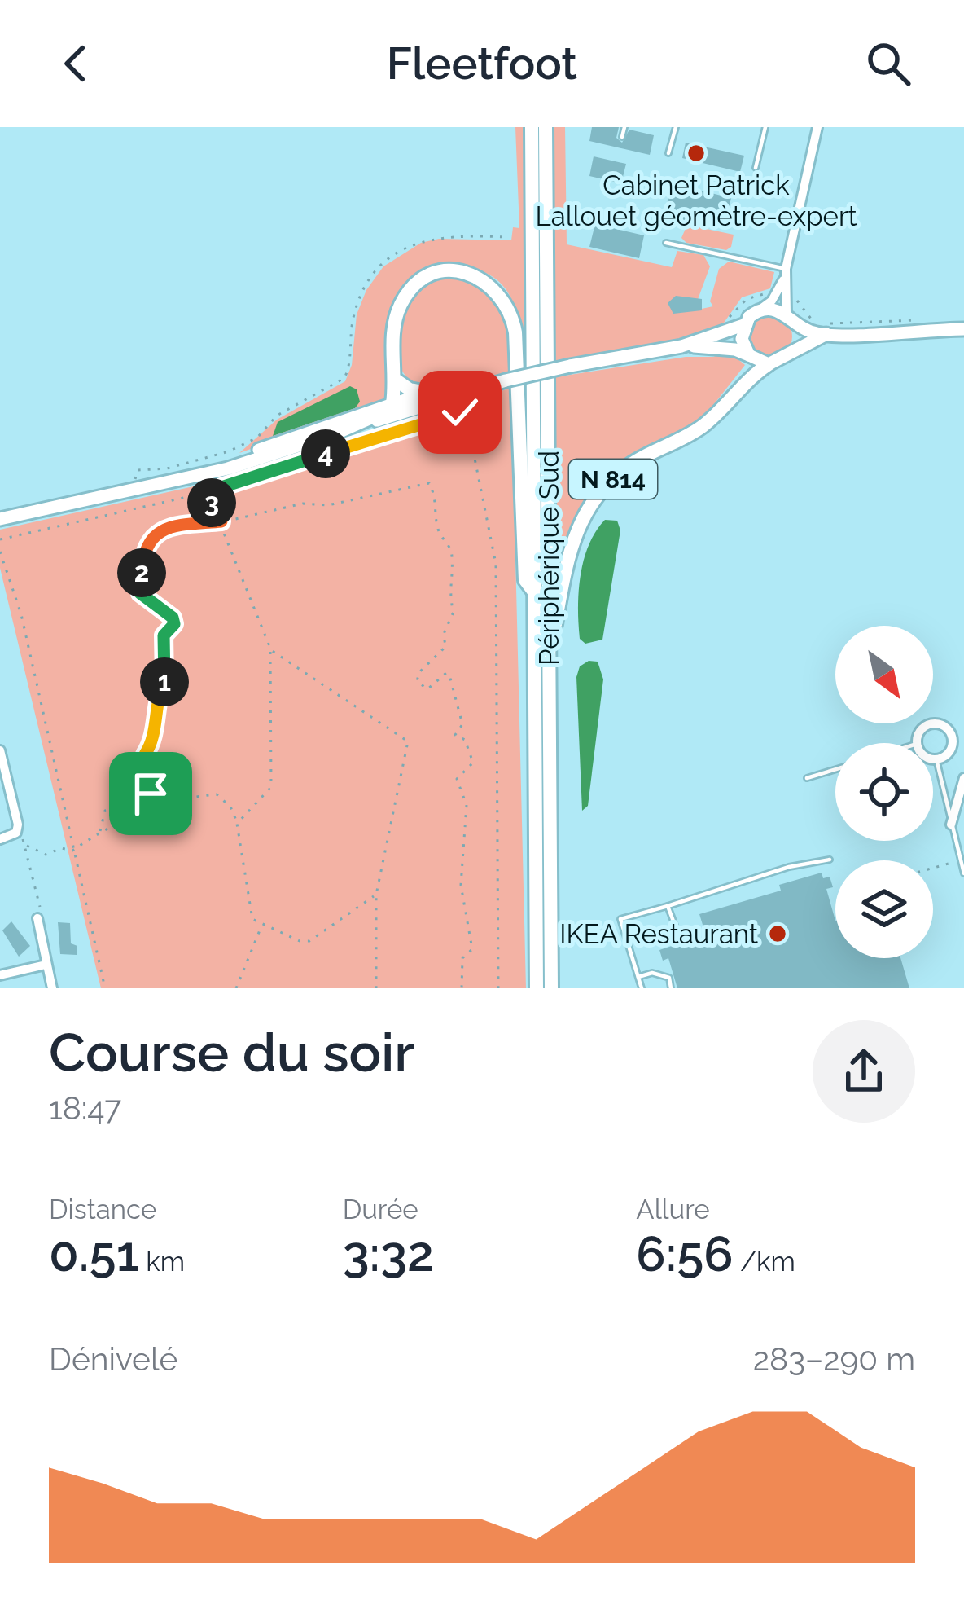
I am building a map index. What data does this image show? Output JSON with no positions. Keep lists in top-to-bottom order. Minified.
{"streets":{"highway":["N 814","Périphérique Sud"]},"crossings":[["N 814","Périphérique Sud"]],"places":["Cabinet Patrick Lallouet géomètre-expert","IKEA Restaurant"],"north":"bottom right","page":{"header":"Fleetfoot","pins":["4","3","2","1"],"heading":["Course du soir","18:47"],"stats":[["Distance","0.51 km"],["Durée","3:32"],["Allure","6:56 /km"]],"chart":["Dénivelé","283–290 m"]}}
